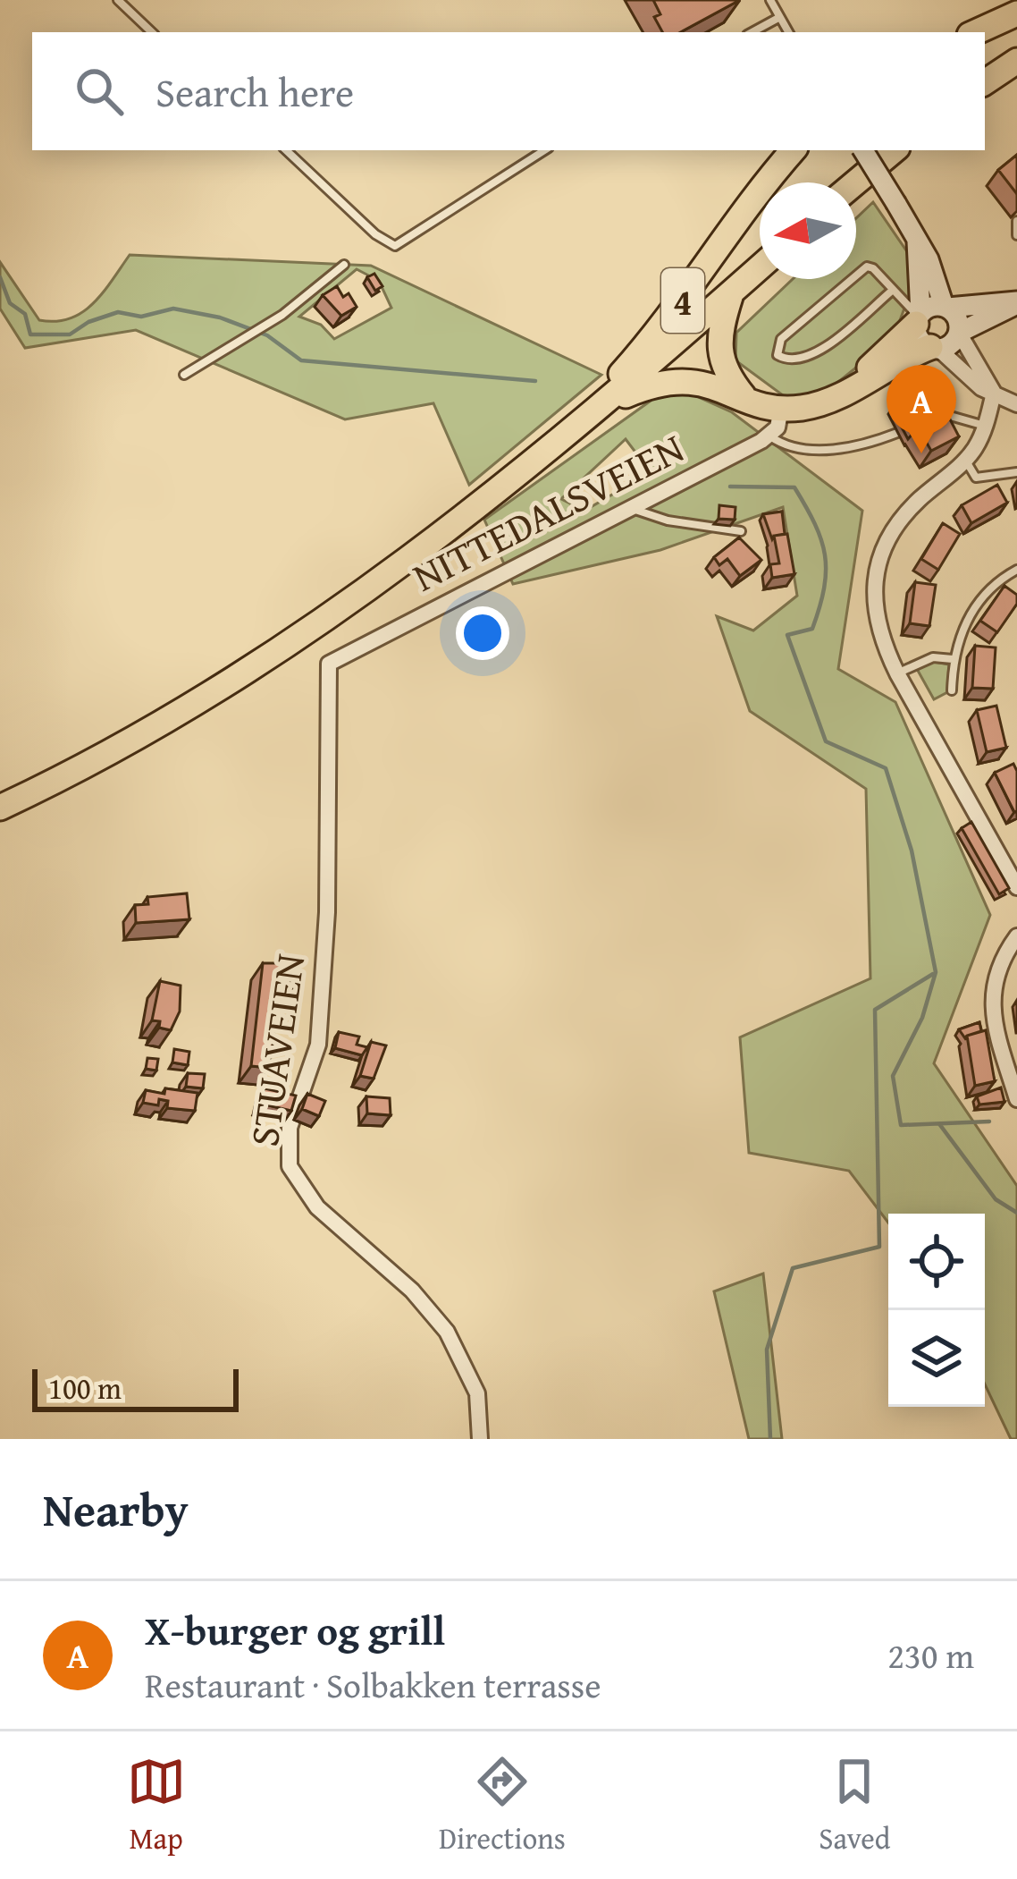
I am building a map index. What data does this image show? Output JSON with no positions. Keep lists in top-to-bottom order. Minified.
{"streets":{"highway":["4"],"street":["NITTEDALSVEIEN","STUAVEIEN"]},"crossings":[["NITTEDALSVEIEN","STUAVEIEN"]],"scale_bar":"100 m","north":"left","page":{"search":"Search here","pins":"A","scale":"100 m","heading":"Nearby","list":[{"mark":"A","name":"X-burger og grill","note":"Restaurant · Solbakken terrasse","value":"230 m"}],"nav":["Map","Directions","Saved"]}}
